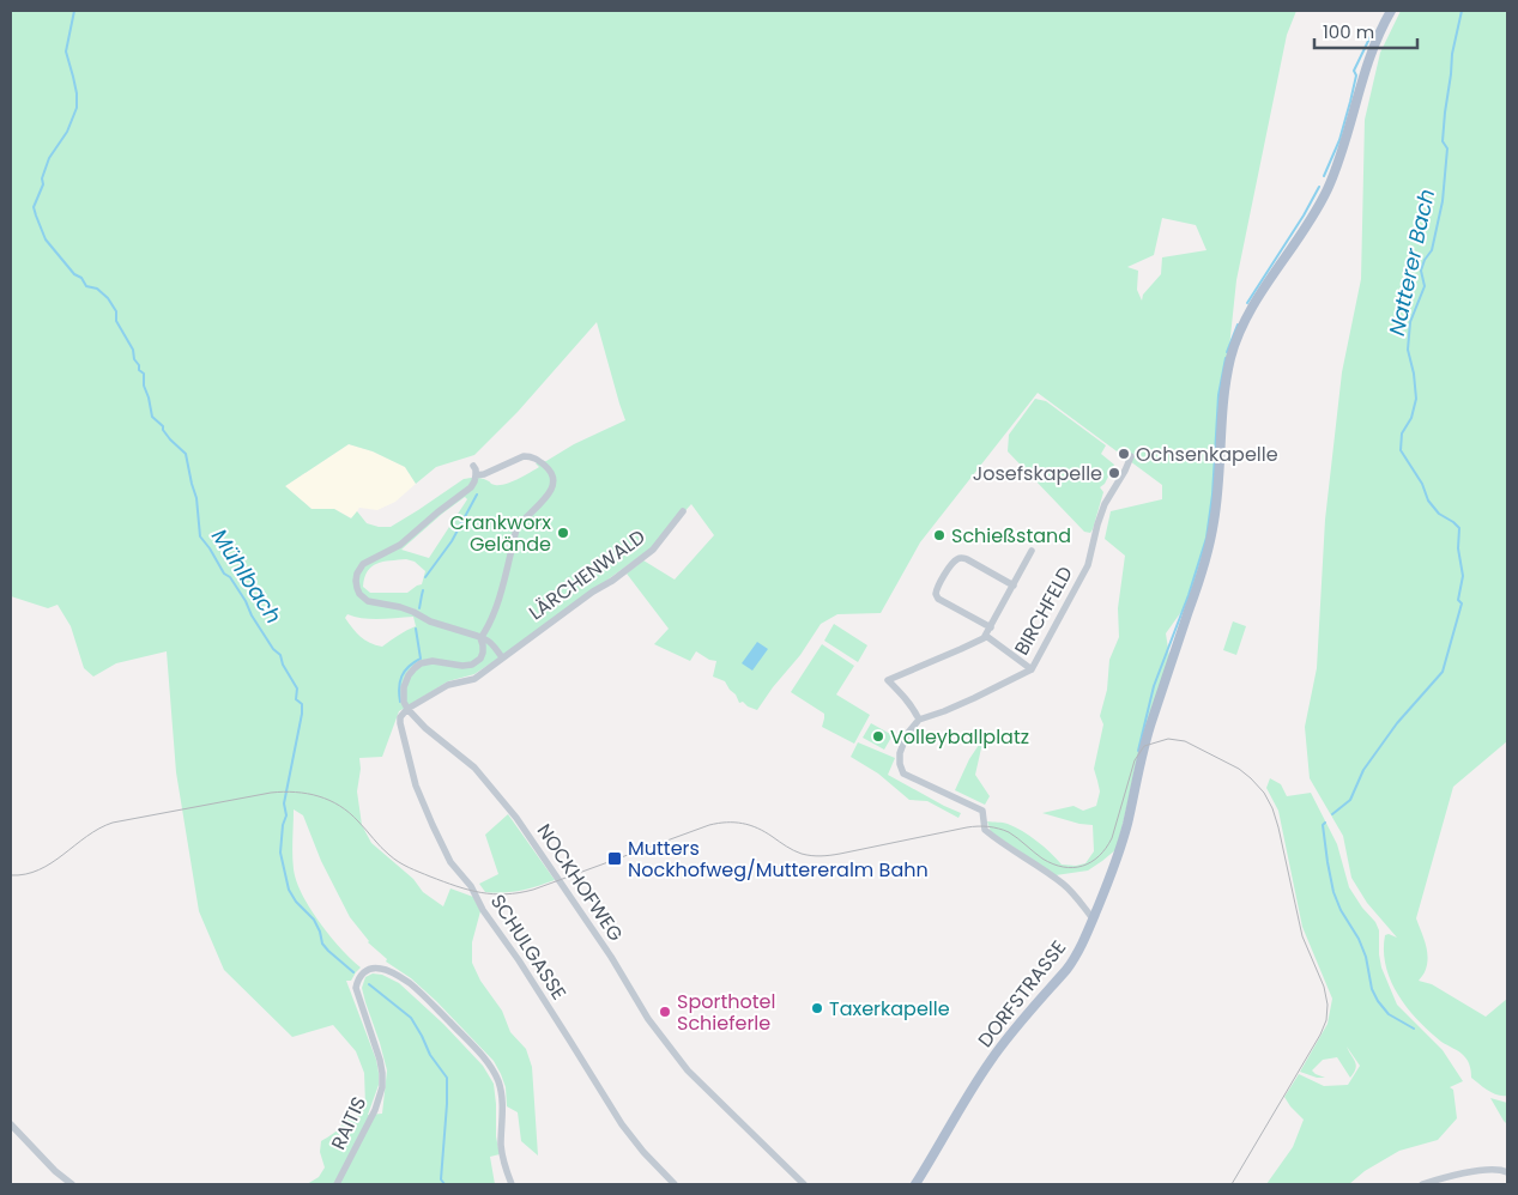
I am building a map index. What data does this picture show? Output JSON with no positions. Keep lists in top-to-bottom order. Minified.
{"streets":{"main road":["DORFSTRASSE"],"street":["LÄRCHENWALD","BIRCHFELD","NOCKHOFWEG","SCHULGASSE","RAITIS"]},"crossings":[["LÄRCHENWALD","NOCKHOFWEG"],["LÄRCHENWALD","SCHULGASSE"],["NOCKHOFWEG","SCHULGASSE"]],"water":["Natterer Bach","Mühlbach"],"places":{"other":["Ochsenkapelle","Josefskapelle","Crankworx Gelände","Schießstand","Volleyballplatz","Taxerkapelle","Sporthotel Schieferle"],"transit":["Mutters Nockhofweg/Muttereralm Bahn"]},"scale_bar":"100 m"}
